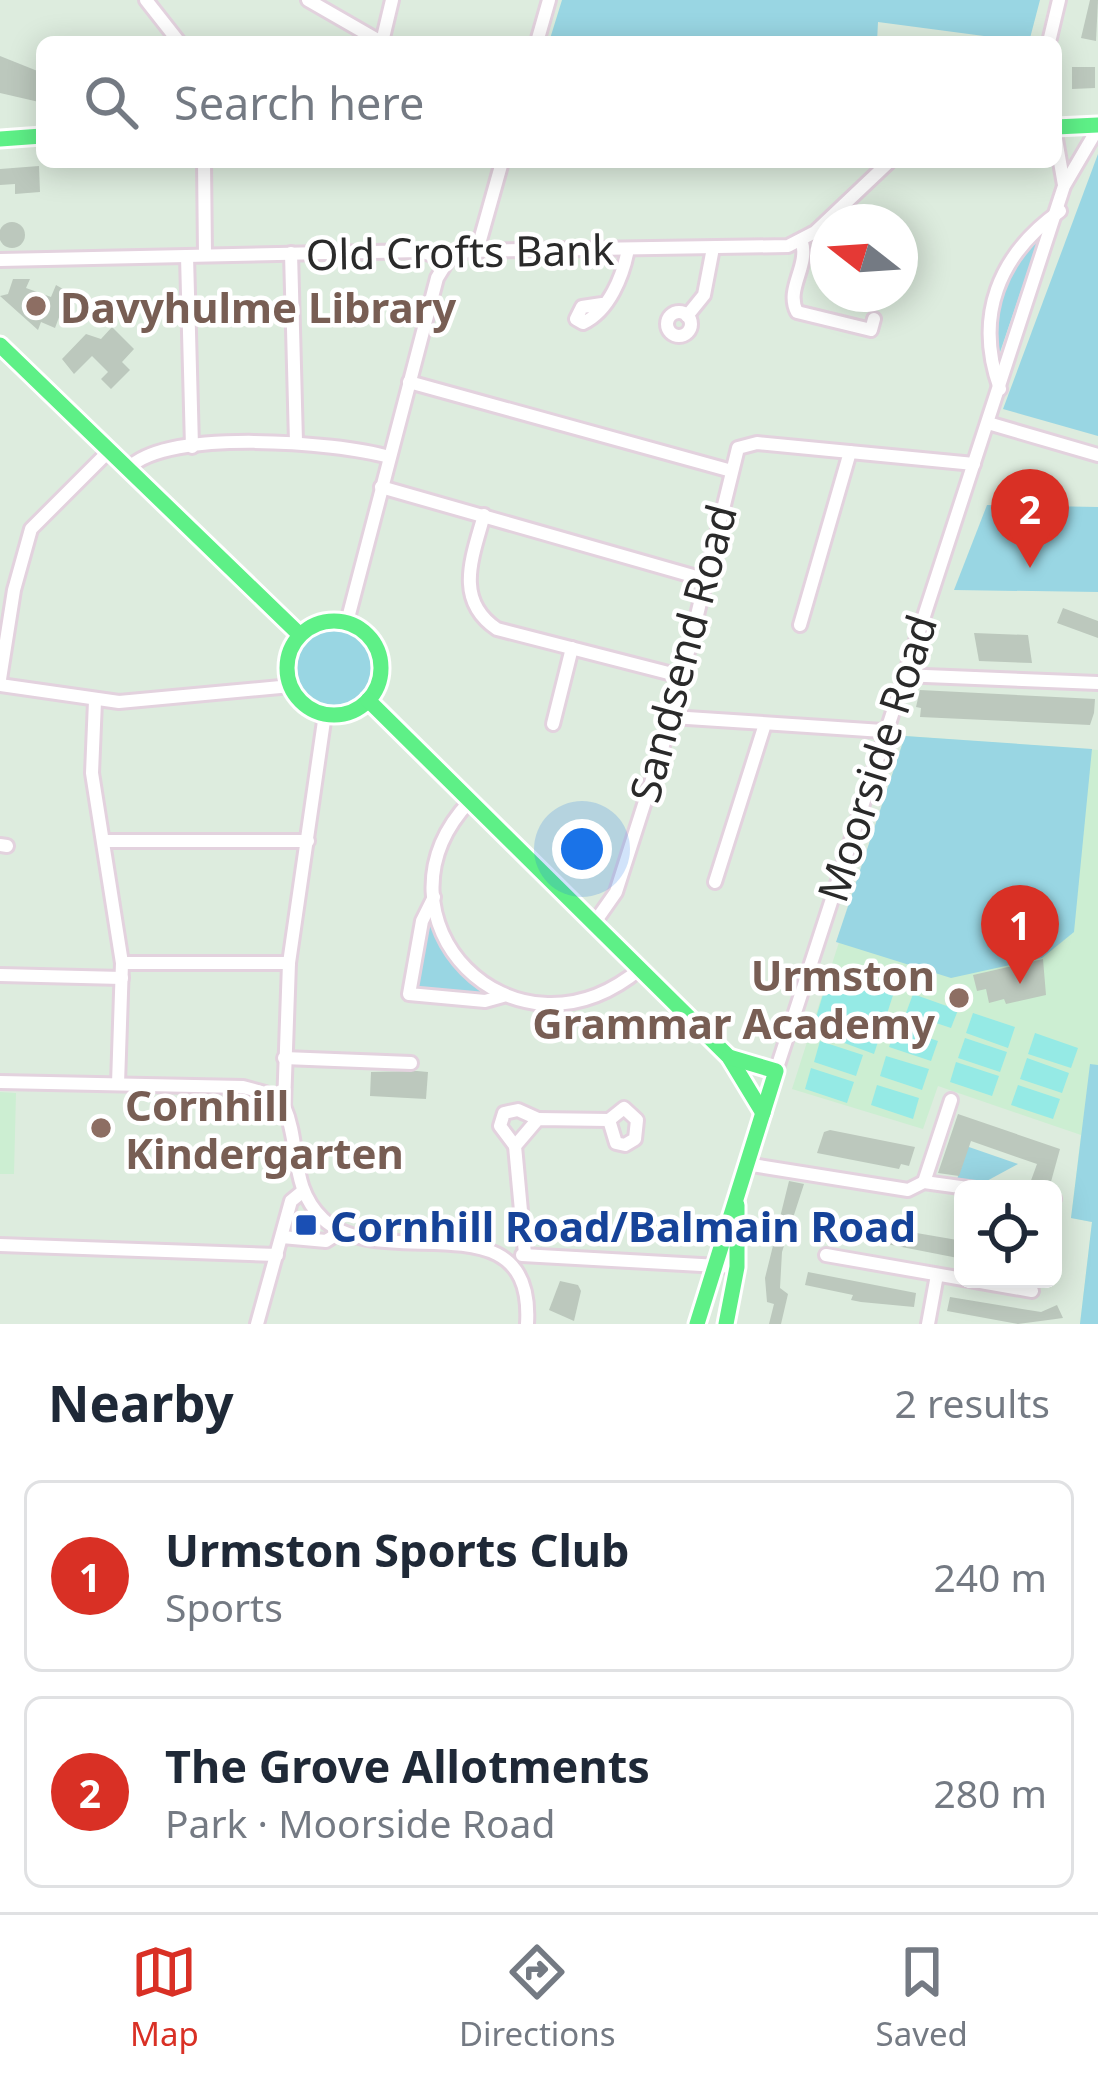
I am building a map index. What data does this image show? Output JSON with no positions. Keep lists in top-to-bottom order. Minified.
{"streets":{"main road":["Moorside Road"],"street":["Old Crofts Bank","Sandsend Road"]},"places":{"other":["Davyhulme Library","Urmston Grammar Academy","Cornhill Kindergarten"],"transit":["Cornhill Road/Balmain Road"]},"north":"left","page":{"search":"Search here","pins":["2","1"],"heading":["Nearby","2 results"],"list":[{"mark":"1","name":"Urmston Sports Club","note":"Sports","value":"240 m"},{"mark":"2","name":"The Grove Allotments","note":"Park · Moorside Road","value":"280 m"}],"nav":["Map","Directions","Saved"]}}
